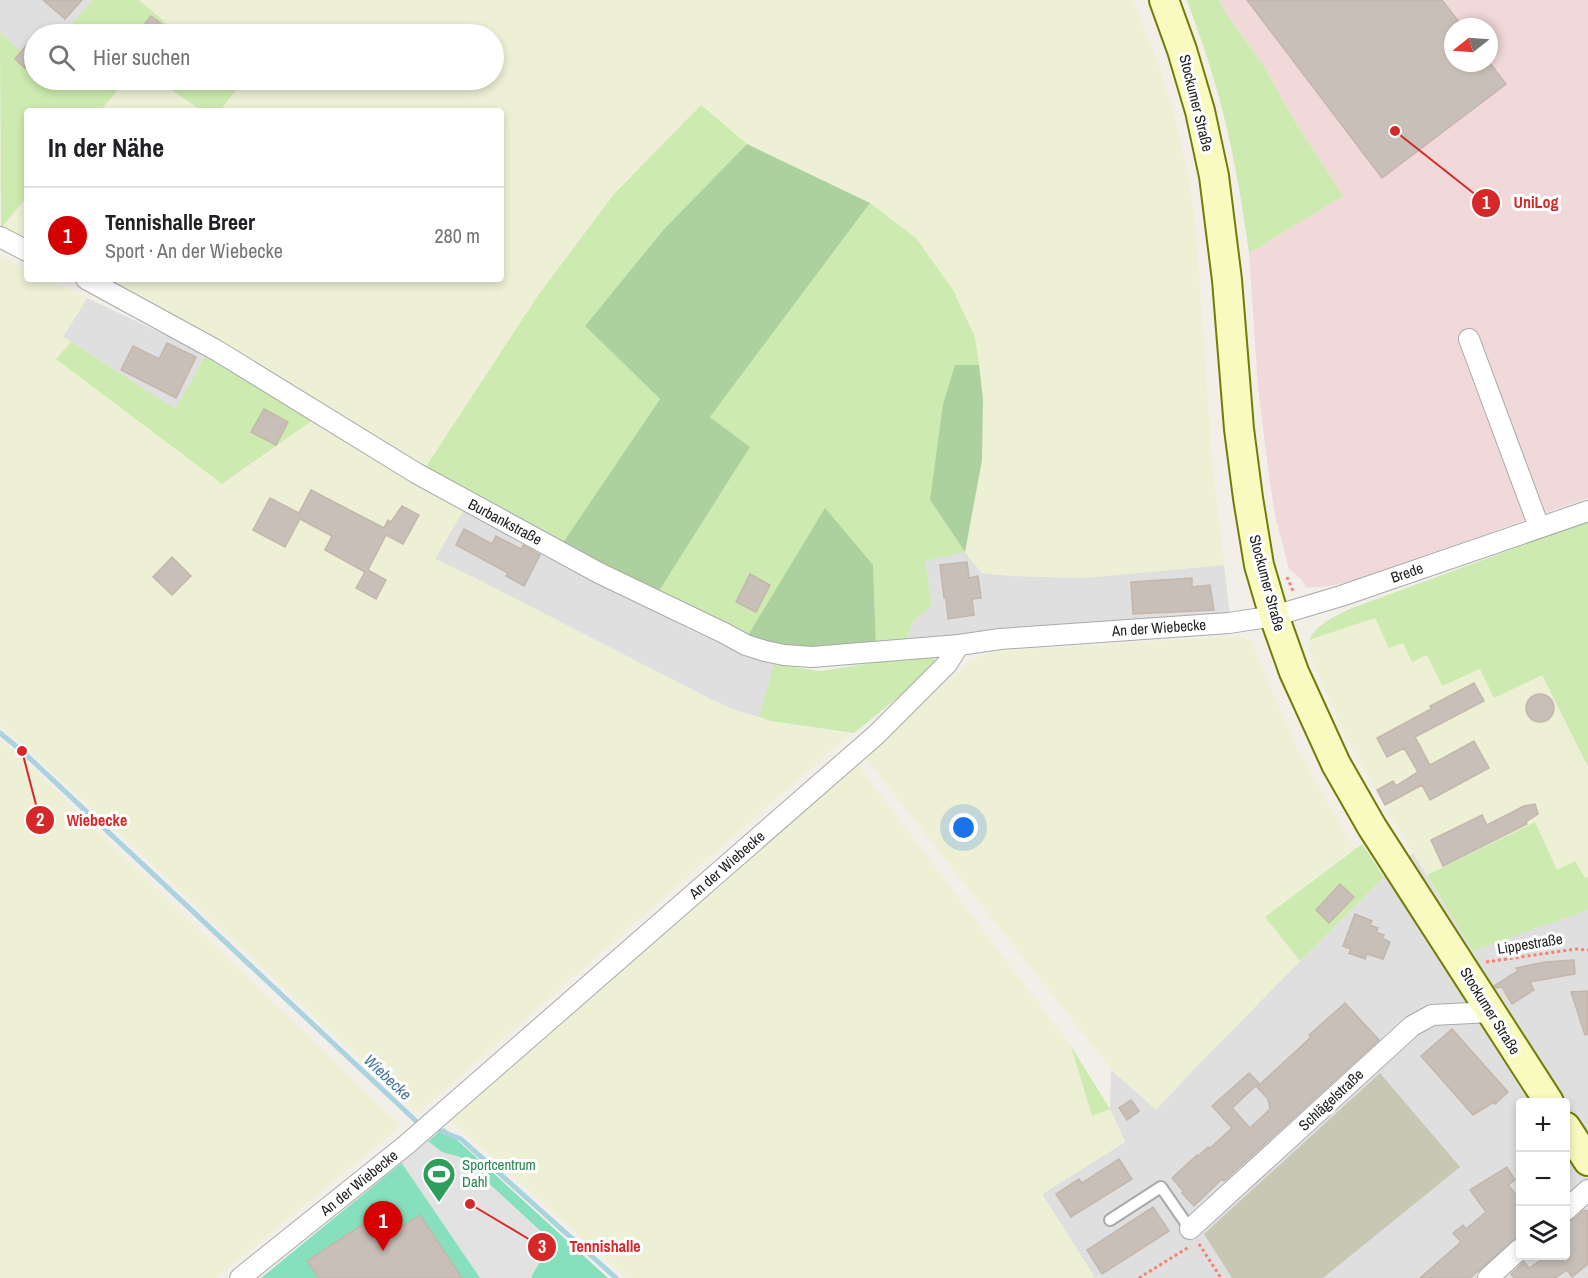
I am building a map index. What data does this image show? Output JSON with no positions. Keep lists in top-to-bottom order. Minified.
{"streets":{"main road":["Stockumer Straße"],"street":["Burbankstraße","Brede","An der Wiebecke","Schlägelstraße"],"path":["Lippestraße"]},"crossings":[["Stockumer Straße","Brede"],["Stockumer Straße","An der Wiebecke"],["Stockumer Straße","Schlägelstraße"],["Burbankstraße","An der Wiebecke"],["Brede","An der Wiebecke"]],"water":["Wiebecke"],"places":{"other":["UniLog","Wiebecke","Tennishalle"],"sports":["Sportcentrum Dahl"]},"north":"left","page":{"search":"Hier suchen","heading":"In der Nähe","list":[{"mark":"1","name":"Tennishalle Breer","note":"Sport · An der Wiebecke","value":"280 m"}],"map_buttons":["+","−"],"pins":"1"}}
